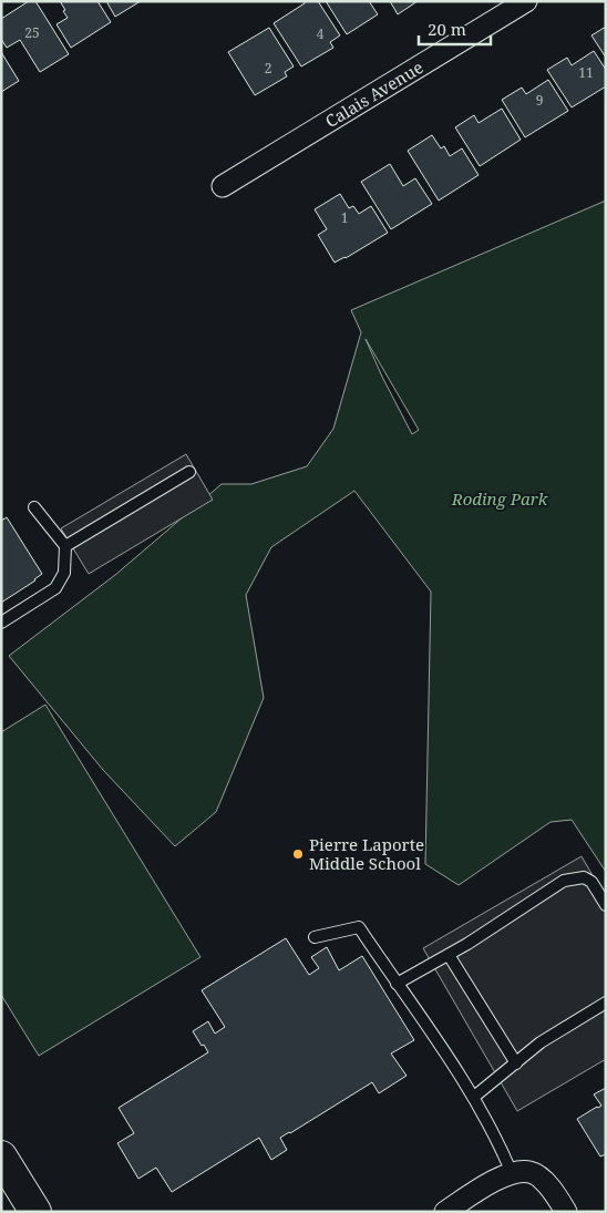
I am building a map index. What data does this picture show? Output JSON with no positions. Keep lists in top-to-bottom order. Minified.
{"streets":{"street":["Calais Avenue"]},"parks":["Roding Park"],"places":["Pierre Laporte Middle School"],"house_numbers":["25","4","2","11","9","1"],"scale_bar":"20 m"}
